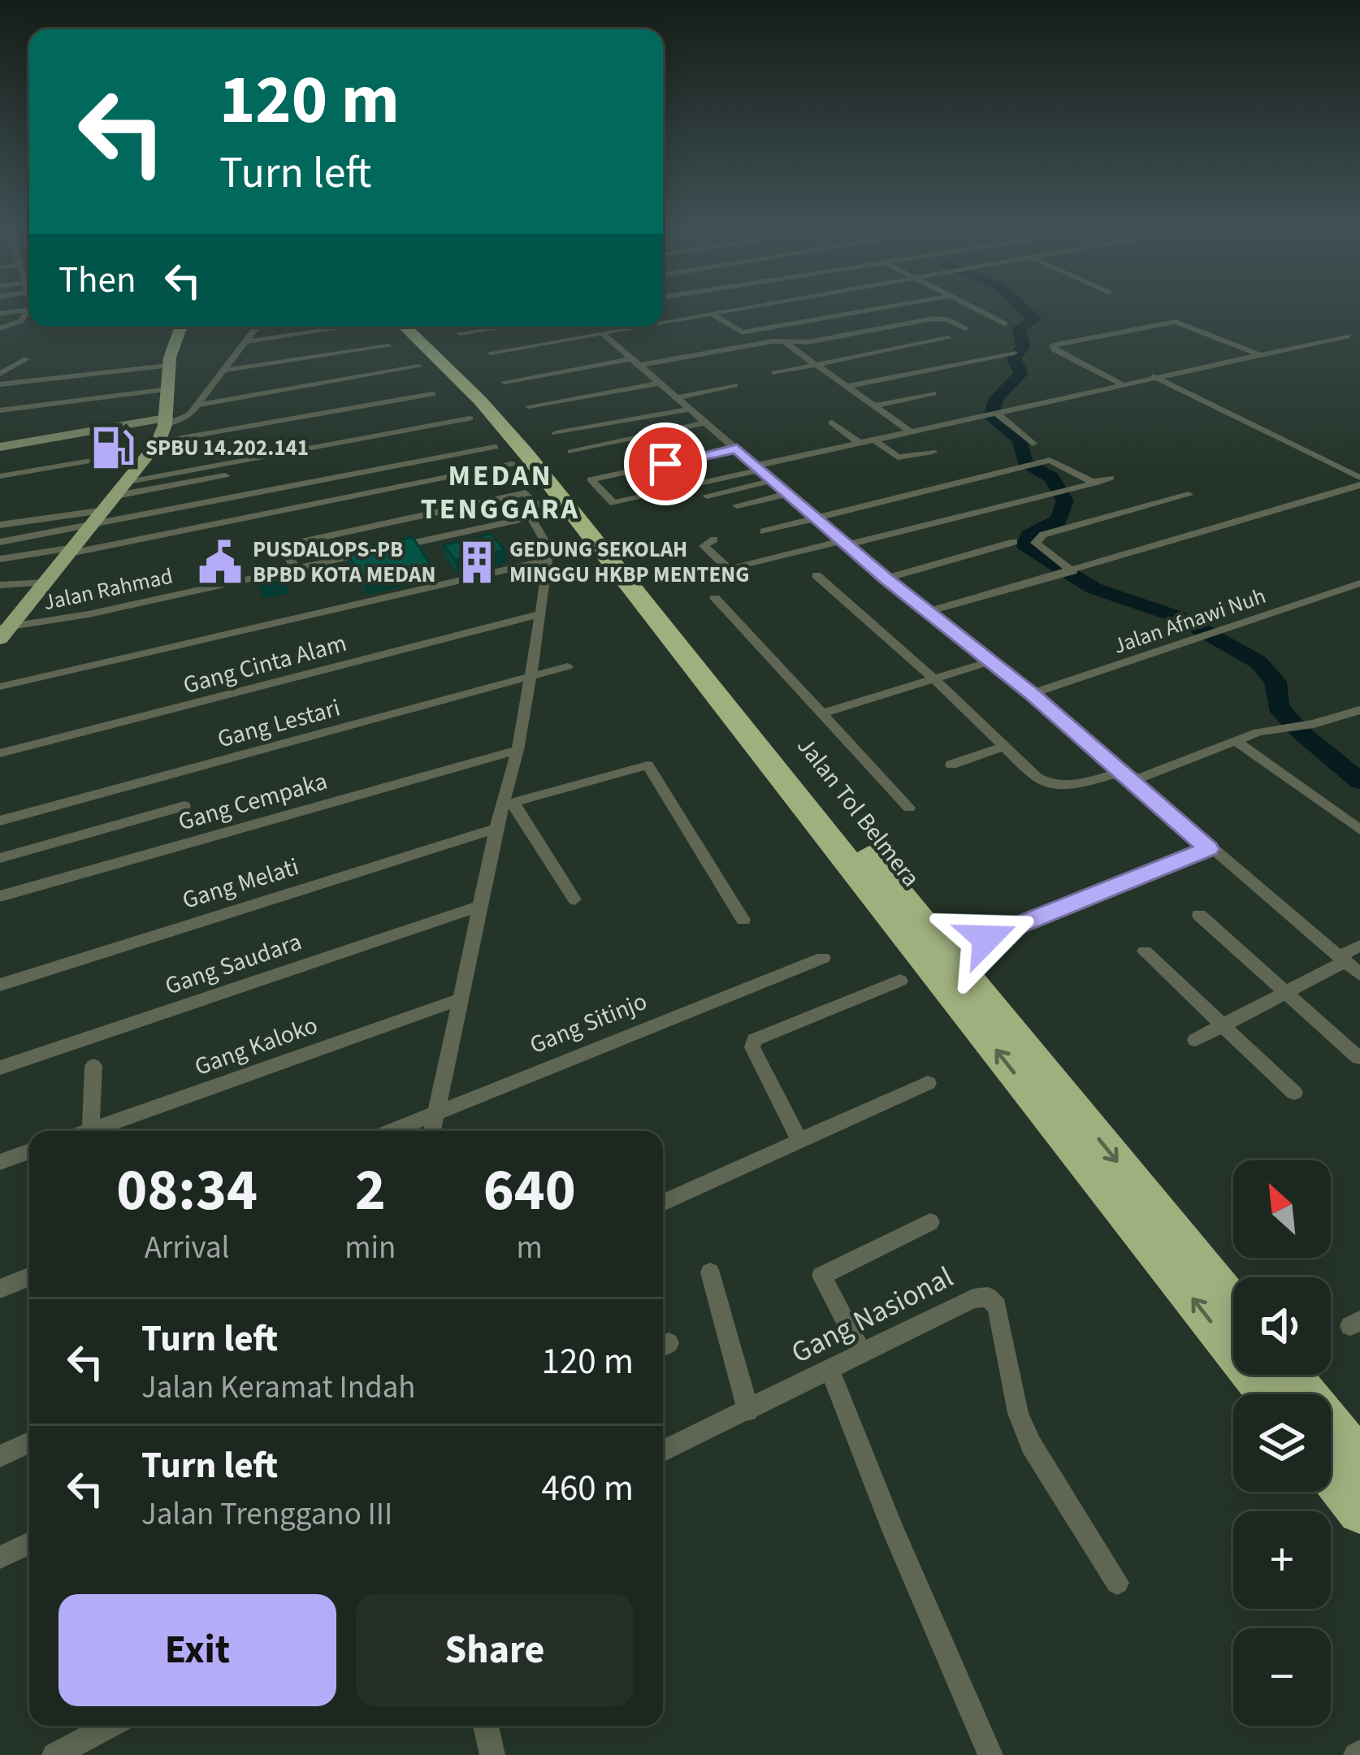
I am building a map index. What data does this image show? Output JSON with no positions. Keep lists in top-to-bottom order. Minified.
{"streets":{"highway":["Jalan Tol Belmera"],"street":["Jalan Rahmad","Jalan Afnawi Nuh","Gang Cinta Alam","Gang Lestari","Gang Cempaka","Gang Melati","Gang Saudara","Gang Sitinjo","Gang Kaloko","Gang Nasional"]},"districts":["MEDAN TENGGARA"],"places":{"fuel station":["SPBU 14.202.141"],"public building":["PUSDALOPS-PB BPBD KOTA MEDAN"],"building":["GEDUNG SEKOLAH MINGGU HKBP MENTENG"]},"north":"top left","page":{"turn":["120 m","Turn left"],"then":"Then","eta":["08:34","Arrival","2","min","640","m"],"map_buttons":["+","−"],"list":[{"name":"Turn left","note":"Jalan Keramat Indah","value":"120 m"},{"name":"Turn left","note":"Jalan Trenggano III","value":"460 m"}],"buttons":["Exit","Share"]}}
